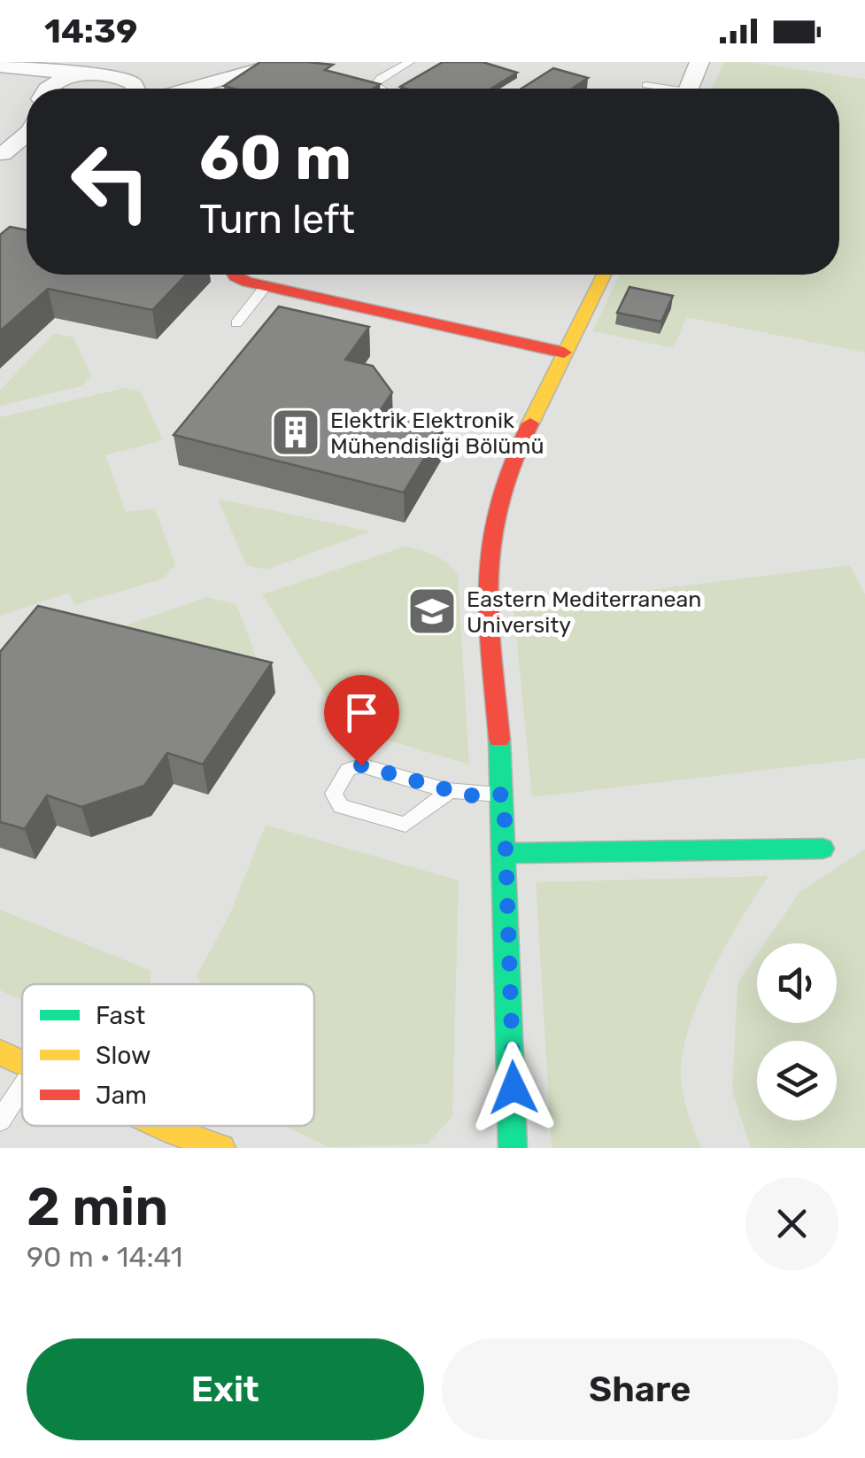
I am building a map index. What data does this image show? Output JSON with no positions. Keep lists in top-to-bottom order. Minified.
{"places":{"building":["Elektrik Elektronik Mühendisliği Bölümü"],"school or university":["Eastern Mediterranean University"]},"legend":["Fast","Slow","Jam"],"page":{"status":"14:39","turn":["60 m","Turn left"],"heading":["2 min","90 m · 14:41"],"buttons":["Exit","Share"]}}
